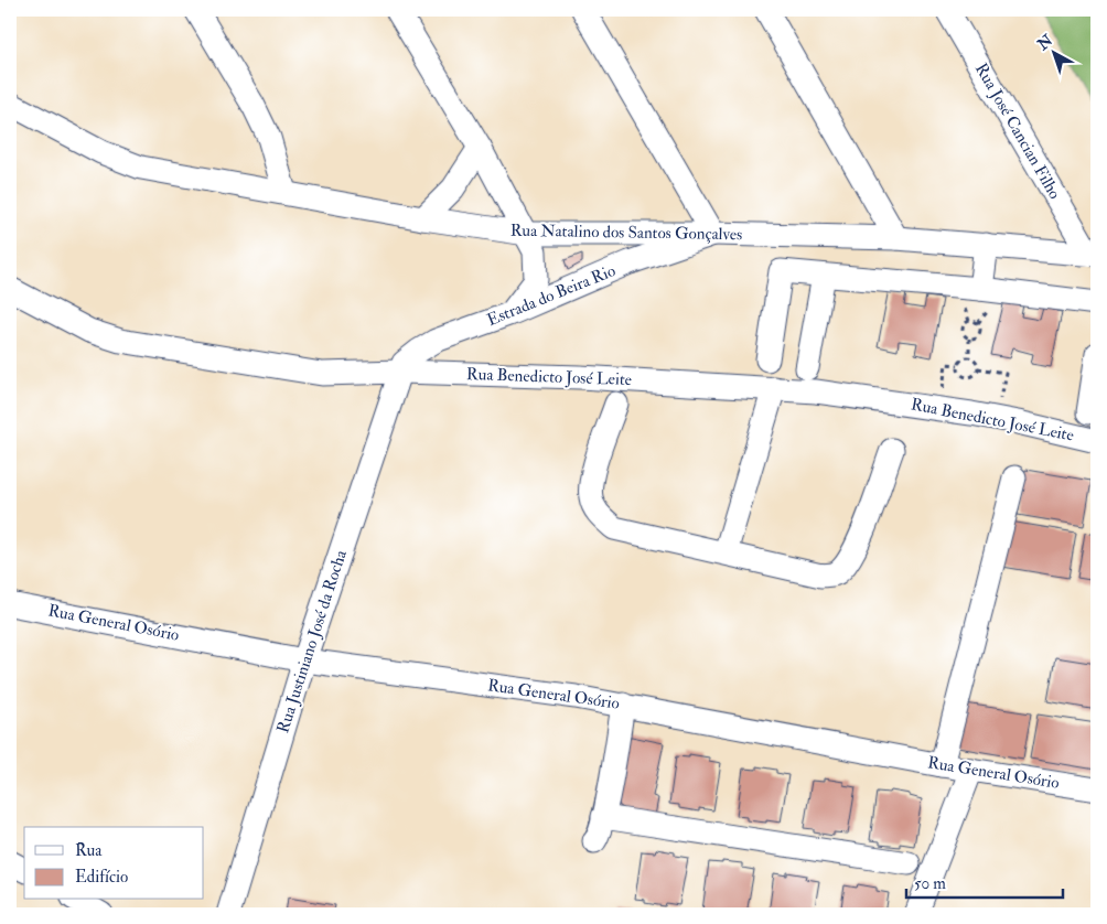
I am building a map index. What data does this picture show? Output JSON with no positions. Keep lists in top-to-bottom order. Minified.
{"streets":{"street":["Rua José Cancian Filho","Rua Natalino dos Santos Gonçalves","Estrada do Beira Rio","Rua Benedicto José Leite","Rua General Osório","Rua Justiniano José da Rocha"]},"crossings":[["Rua José Cancian Filho","Rua Natalino dos Santos Gonçalves"],["Rua Natalino dos Santos Gonçalves","Estrada do Beira Rio"],["Estrada do Beira Rio","Rua Benedicto José Leite"],["Estrada do Beira Rio","Rua Justiniano José da Rocha"],["Rua Benedicto José Leite","Rua Justiniano José da Rocha"],["Rua General Osório","Rua Justiniano José da Rocha"]],"legend":["Rua","Edifício"],"scale_bar":"50 m","north":"top left"}
